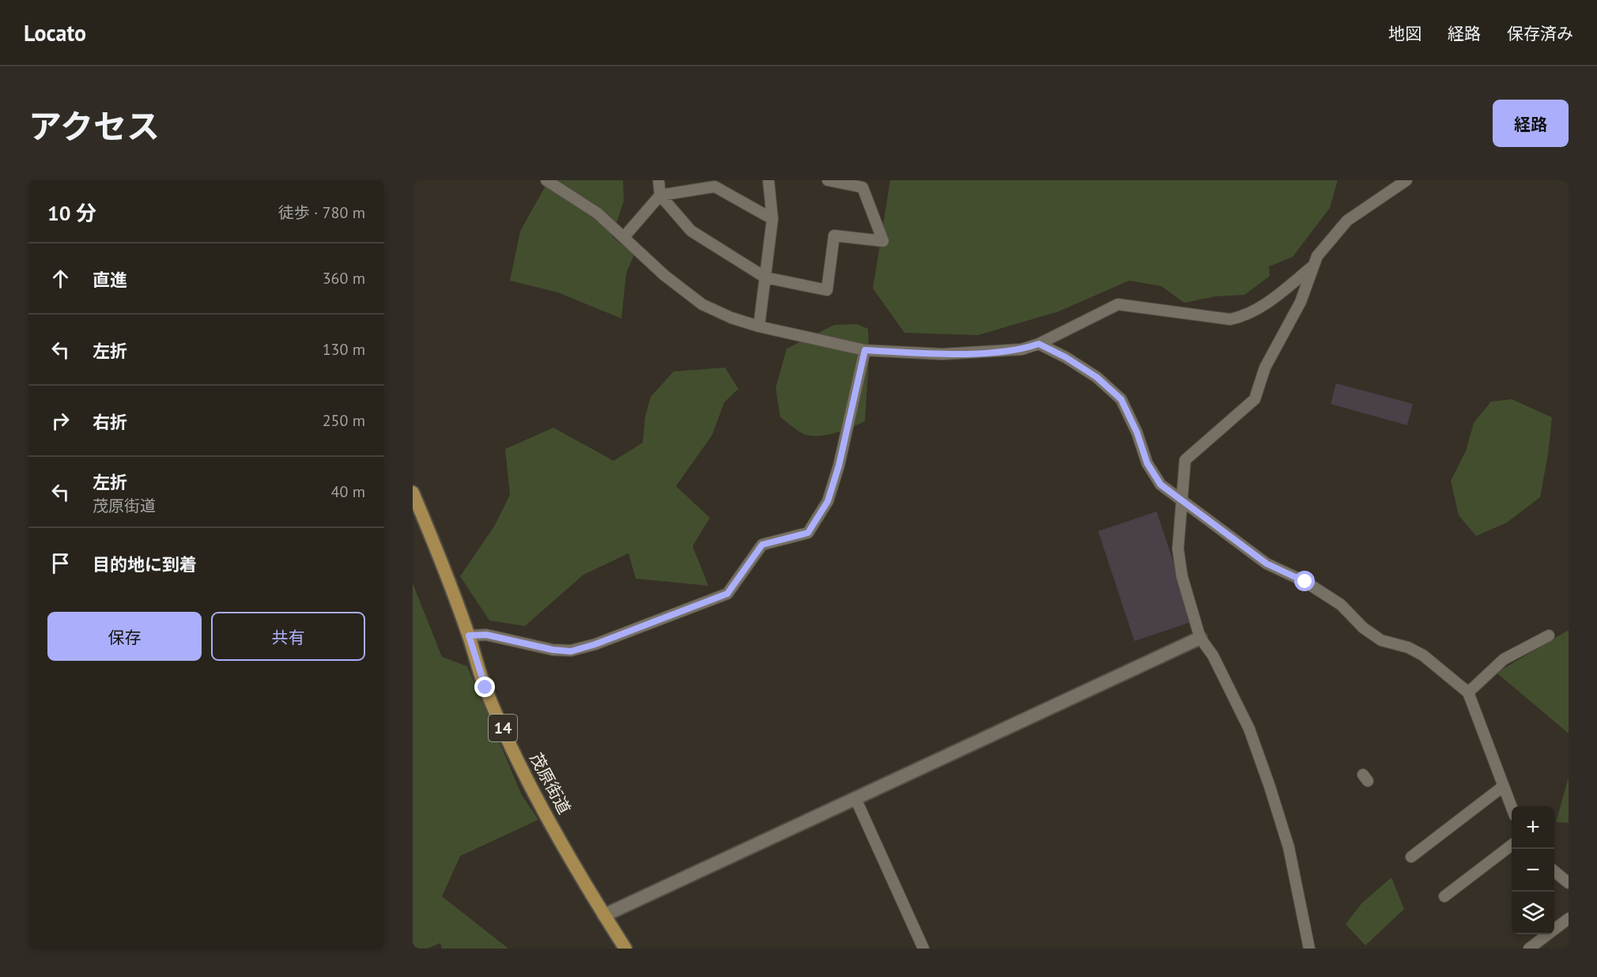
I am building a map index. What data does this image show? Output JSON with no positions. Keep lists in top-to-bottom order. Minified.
{"streets":{"main road":["14","茂原街道"]},"page":{"header":"Locato","nav":["地図","経路","保存済み"],"title":"アクセス","buttons":["経路",["保存","共有"]],"heading":["10 分","徒歩 · 780 m"],"list":[["直進","360 m"],["左折","130 m"],["右折","250 m"],["左折","茂原街道","40 m"],"目的地に到着"],"map_buttons":["+","−"]}}
